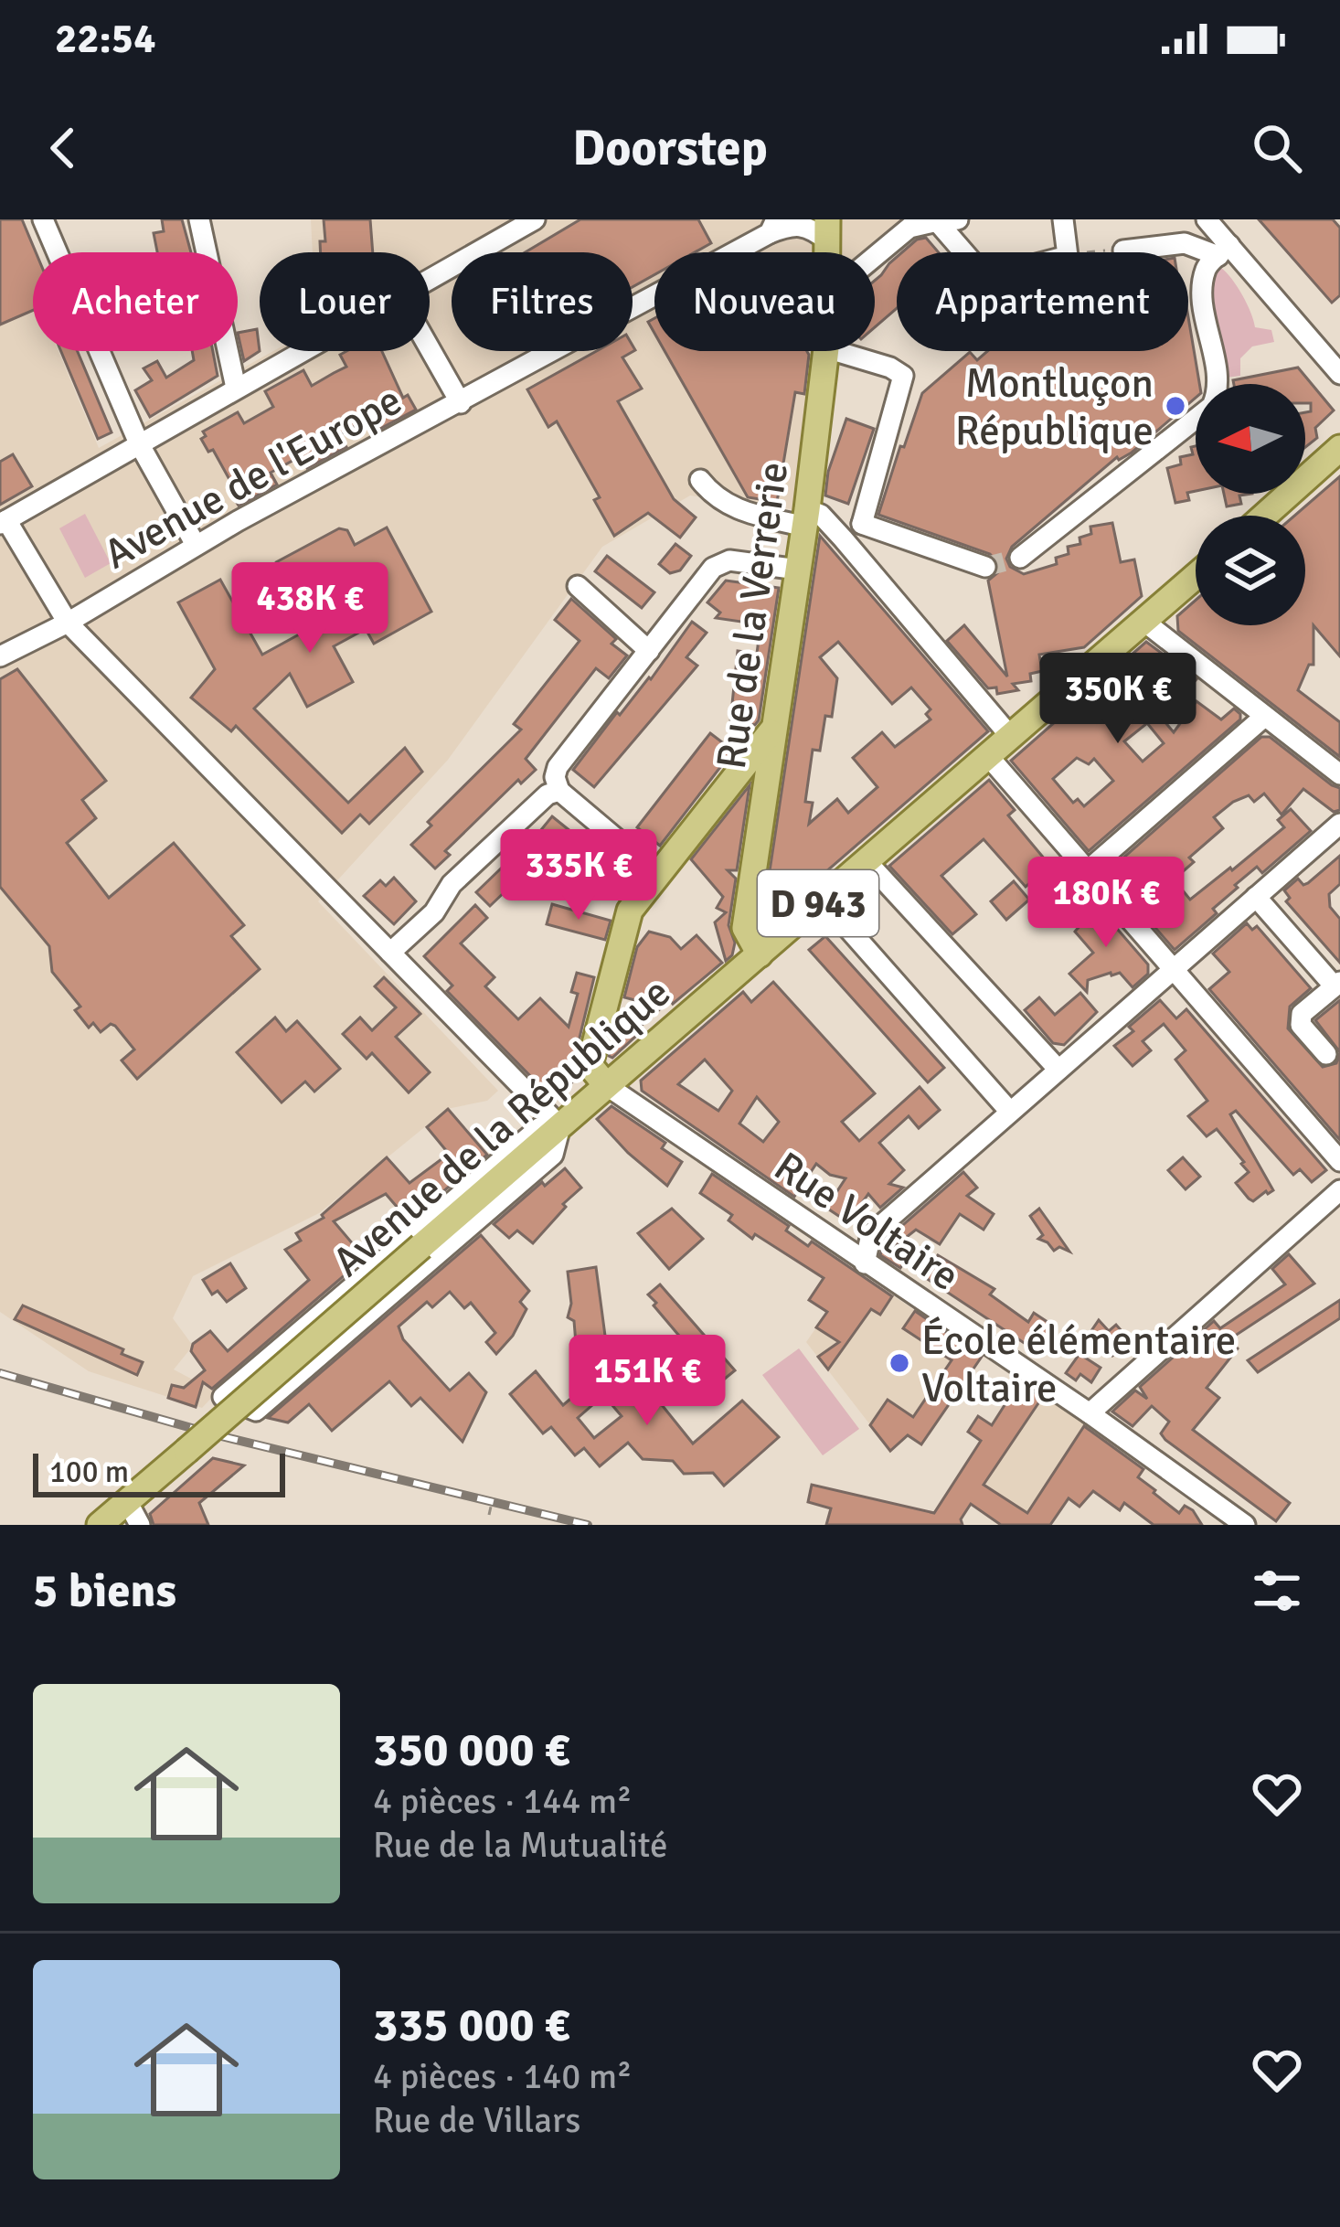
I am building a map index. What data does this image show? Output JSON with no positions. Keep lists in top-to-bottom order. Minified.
{"streets":{"main road":["Rue de la Verrerie","D 943","Avenue de la République"],"street":["Avenue de l'Europe","Rue Voltaire"]},"crossings":[["Rue de la Verrerie","Avenue de la République"],["D 943","Avenue de la République"],["Avenue de la République","Rue Voltaire"]],"places":["Montluçon République","École élémentaire Voltaire"],"scale_bar":"100 m","north":"left","page":{"status":"22:54","header":"Doorstep","chip":["Acheter","Louer","Filtres","Nouveau","Appartement"],"price":["438K €","350K €","335K €","180K €","151K €"],"scale":"100 m","heading":"5 biens","list":[{"name":"350 000 €","note":"4 pièces · 144 m² · Rue de la Mutualité"},{"name":"335 000 €","note":"4 pièces · 140 m² · Rue de Villars"}]}}
